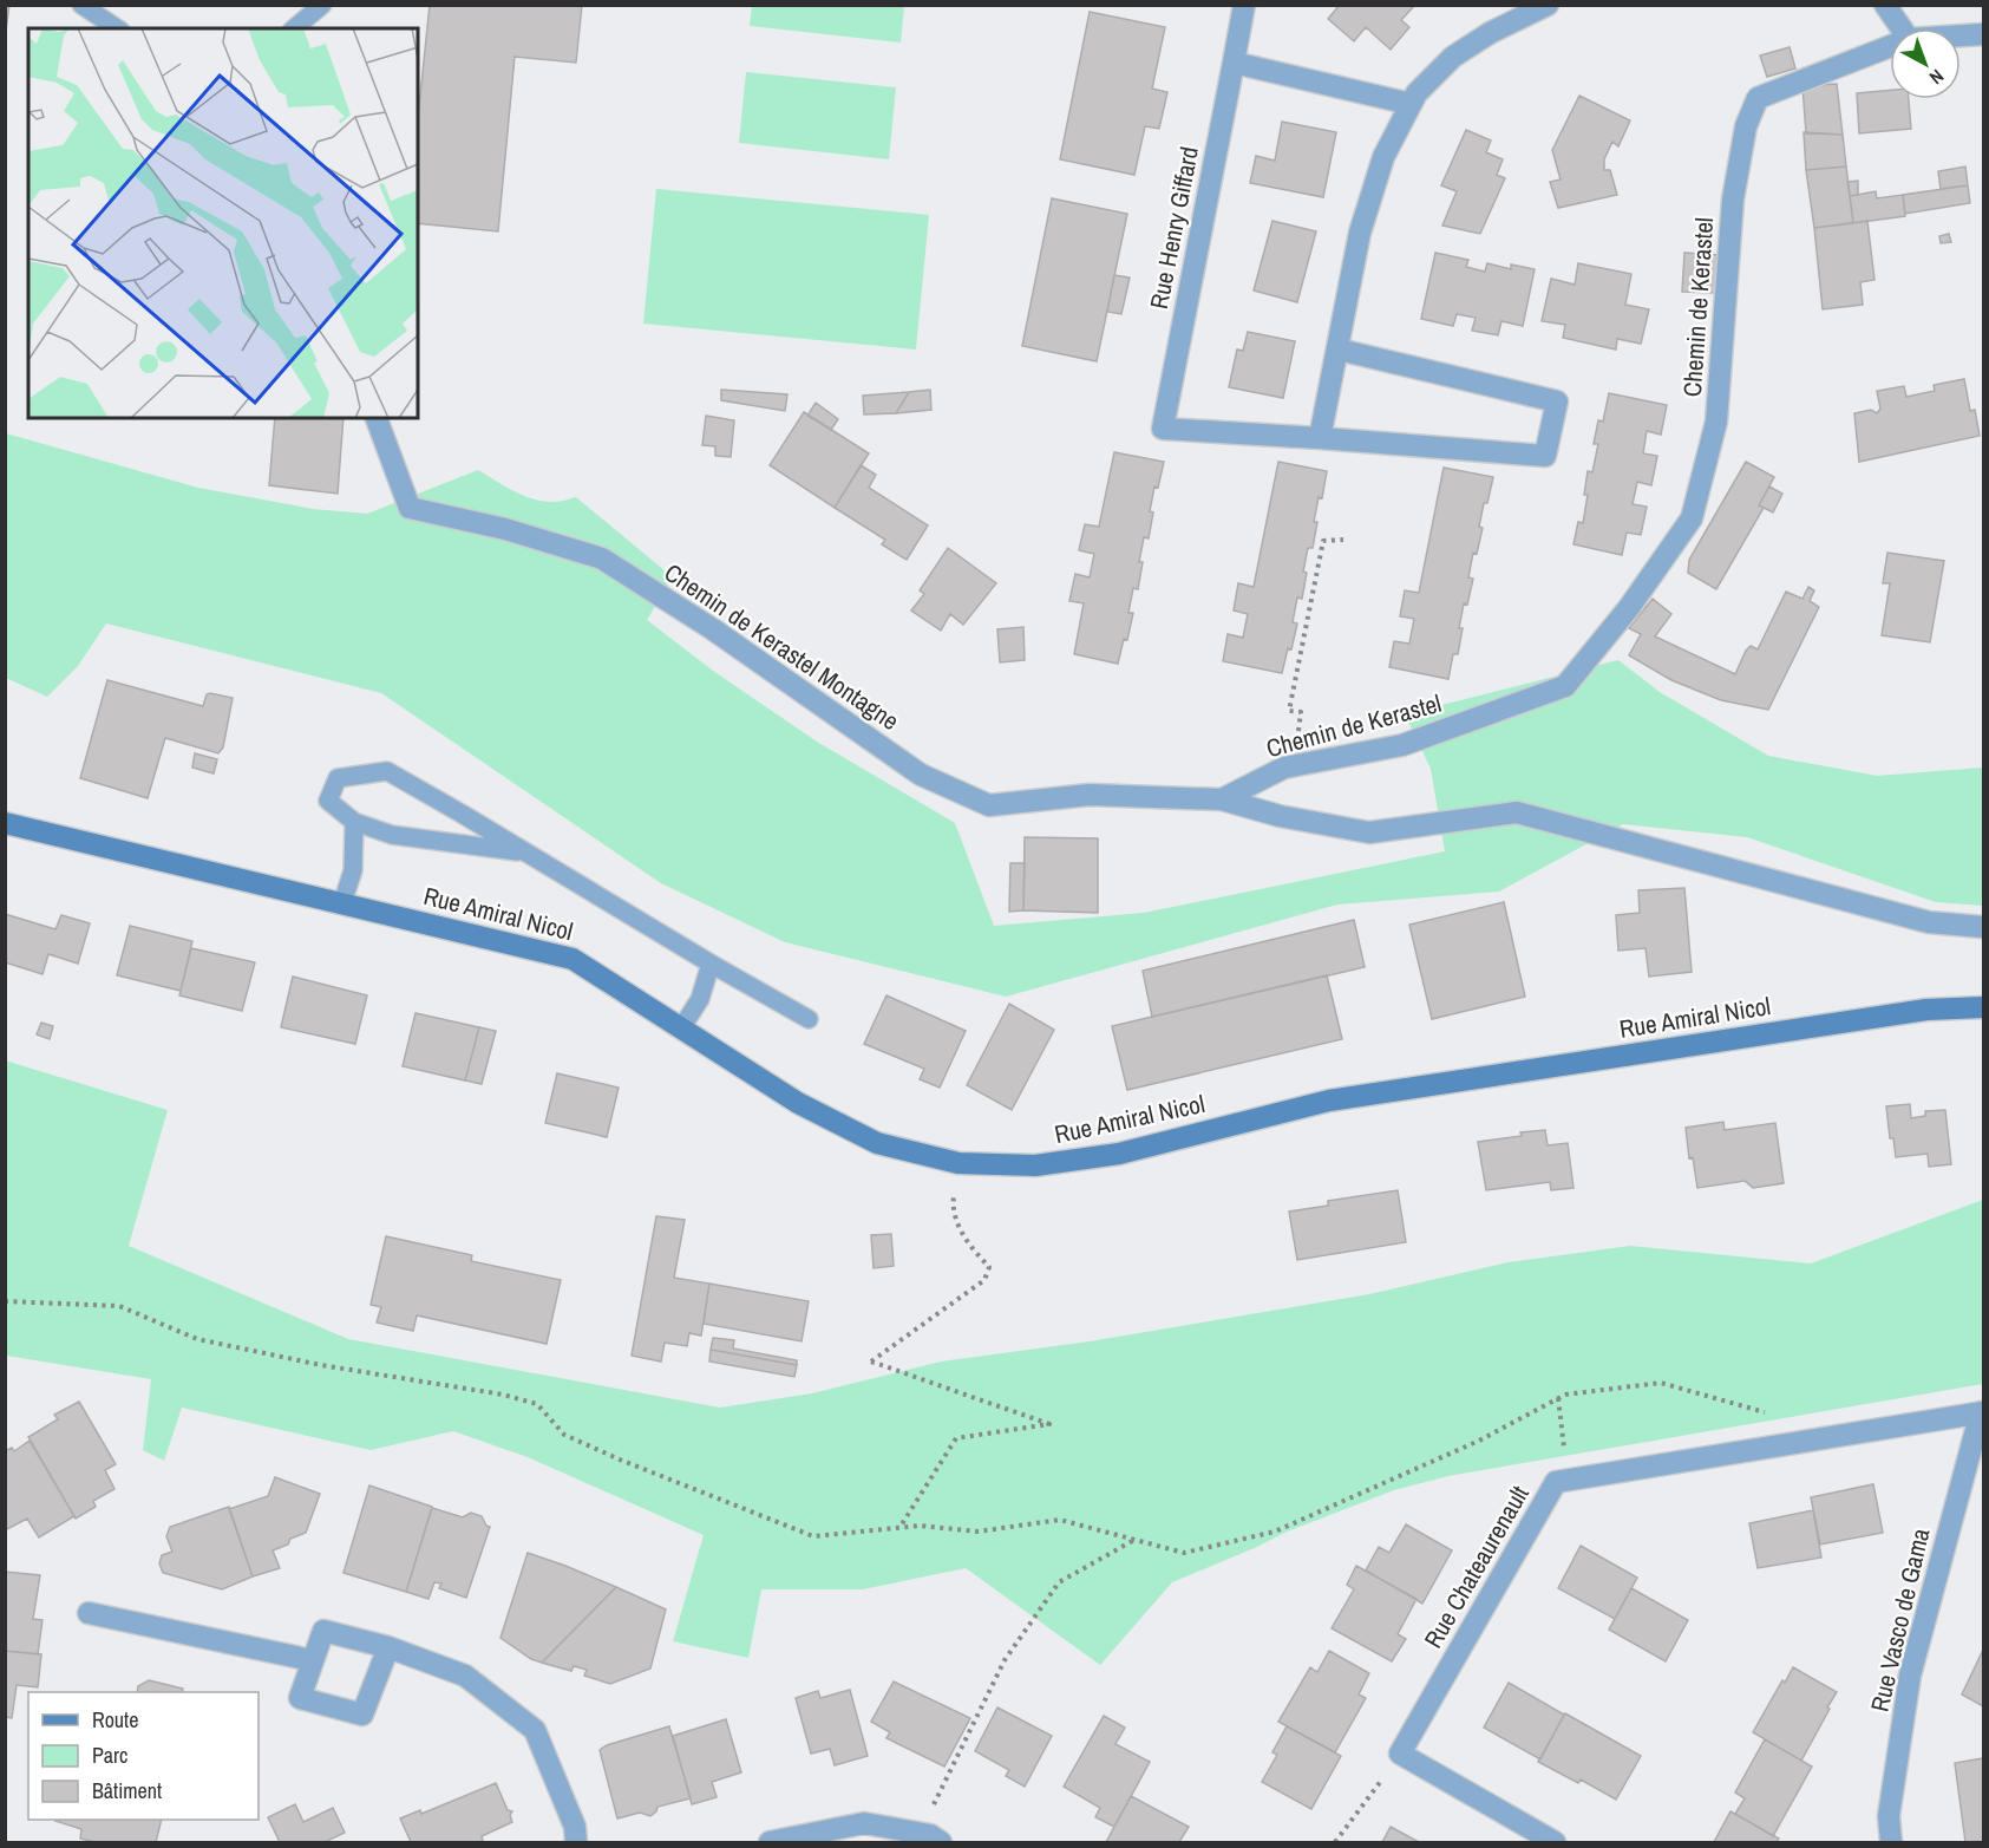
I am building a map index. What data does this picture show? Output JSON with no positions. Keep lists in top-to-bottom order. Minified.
{"streets":{"street":["Rue Henry Giffard","Chemin de Kerastel","Chemin de Kerastel Montagne","Rue Amiral Nicol","Rue Chateaurenault","Rue Vasco de Gama"]},"crossings":[["Chemin de Kerastel","Chemin de Kerastel Montagne"],["Rue Chateaurenault","Rue Vasco de Gama"]],"legend":["Route","Parc","Bâtiment"],"north":"bottom right"}
